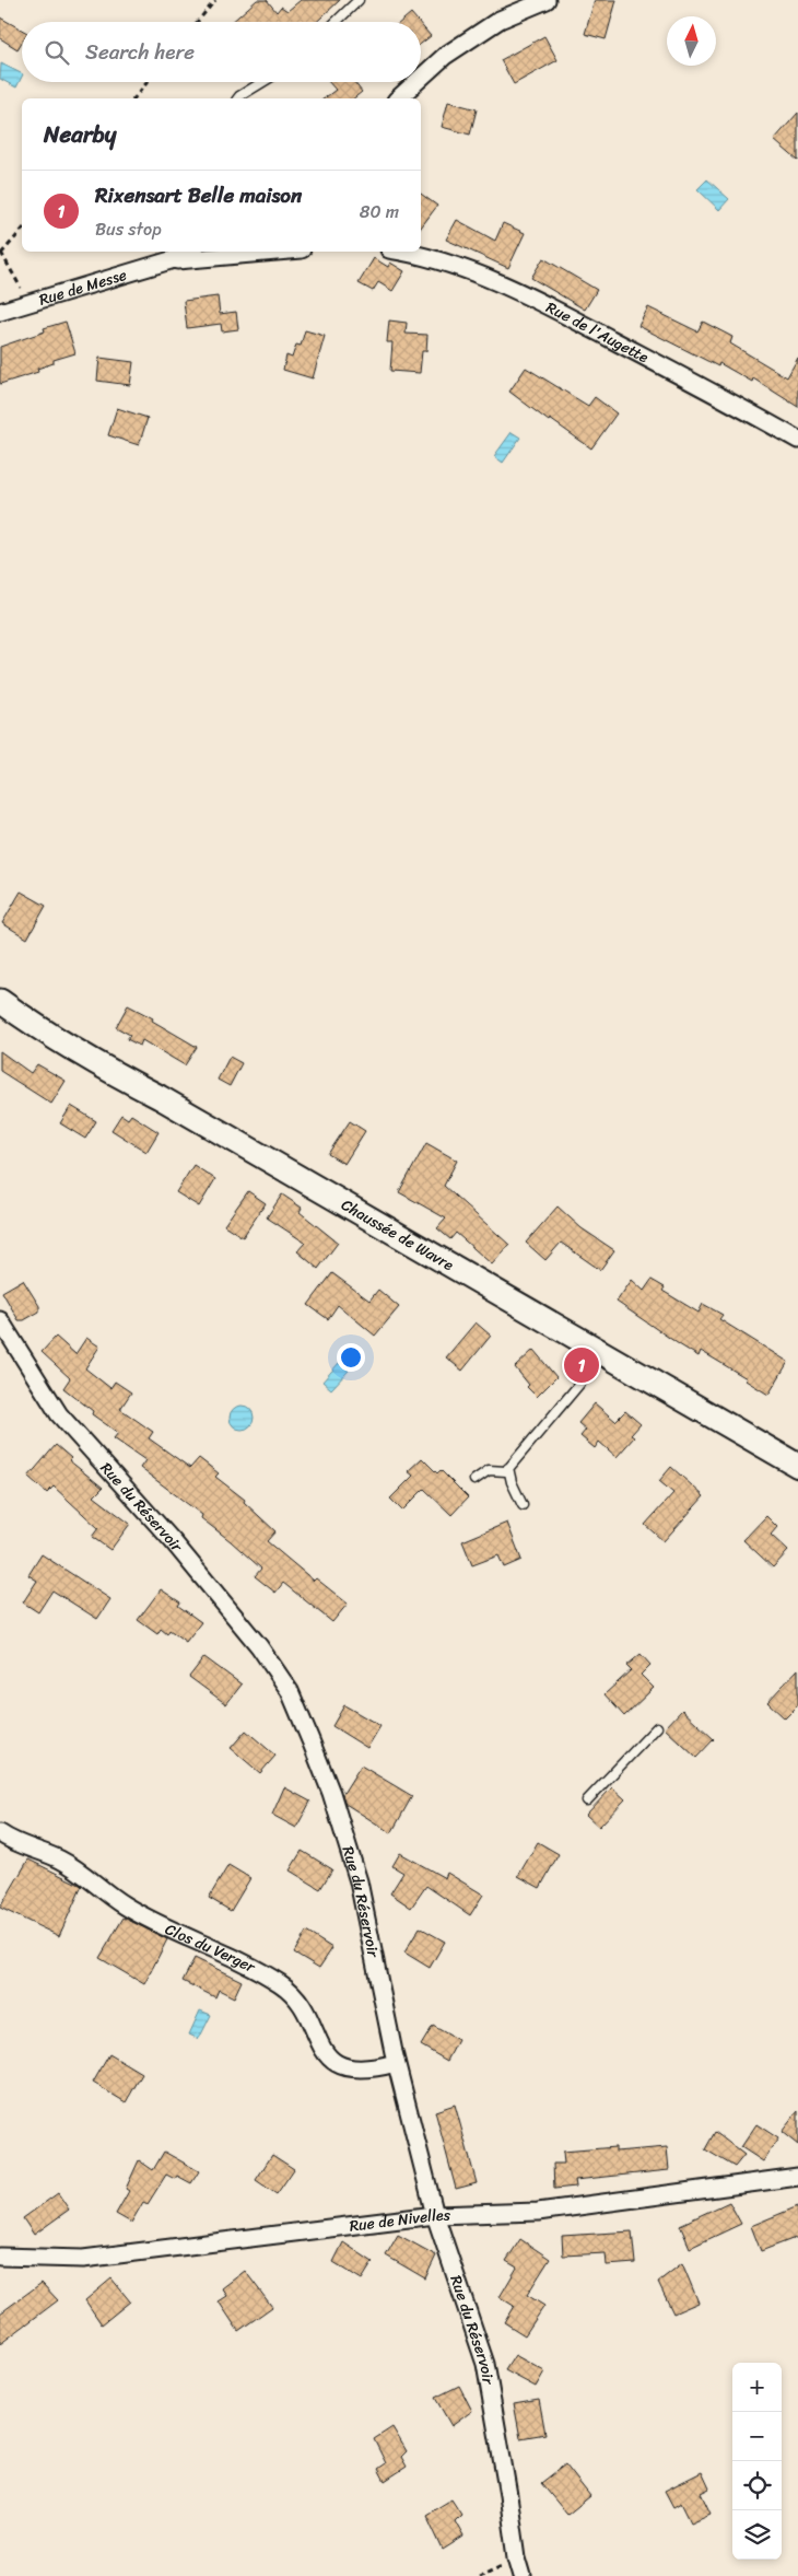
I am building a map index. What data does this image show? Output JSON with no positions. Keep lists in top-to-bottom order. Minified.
{"streets":{"street":["Rue de Messe","Rue de l'Augette","Chaussée de Wavre","Rue du Réservoir","Clos du Verger","Rue de Nivelles"]},"crossings":[["Rue du Réservoir","Clos du Verger"],["Rue du Réservoir","Rue de Nivelles"]],"north":"top","page":{"search":"Search here","heading":"Nearby","list":[{"mark":"1","name":"Rixensart Belle maison","note":"Bus stop","value":"80 m"}],"pins":"1","map_buttons":["+","−"]}}
